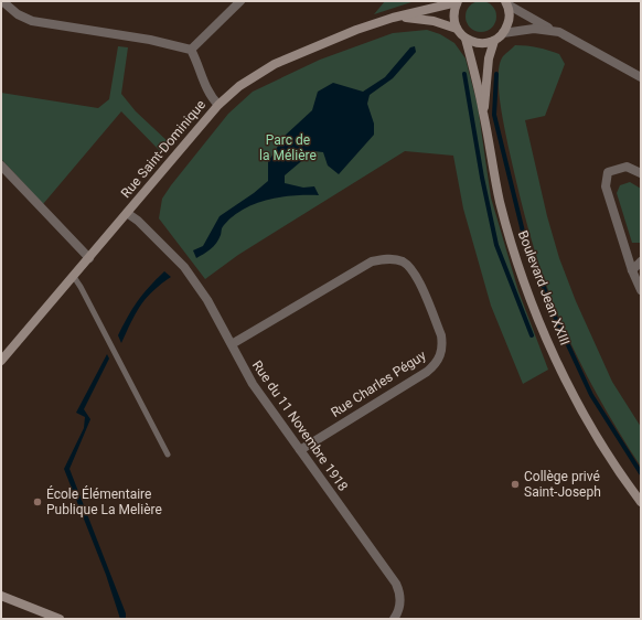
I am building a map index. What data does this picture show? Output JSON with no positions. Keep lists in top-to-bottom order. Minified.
{"streets":{"street":["Rue Saint-Dominique","Boulevard Jean XXIII","Rue Charles Péguy","Rue du 11 Novembre 1918"]},"crossings":[["Rue Saint-Dominique","Rue du 11 Novembre 1918"],["Rue Charles Péguy","Rue du 11 Novembre 1918"]],"parks":["Parc de la Mélière"],"places":["Collège privé Saint-Joseph","École Élémentaire Publique La Melière"]}
